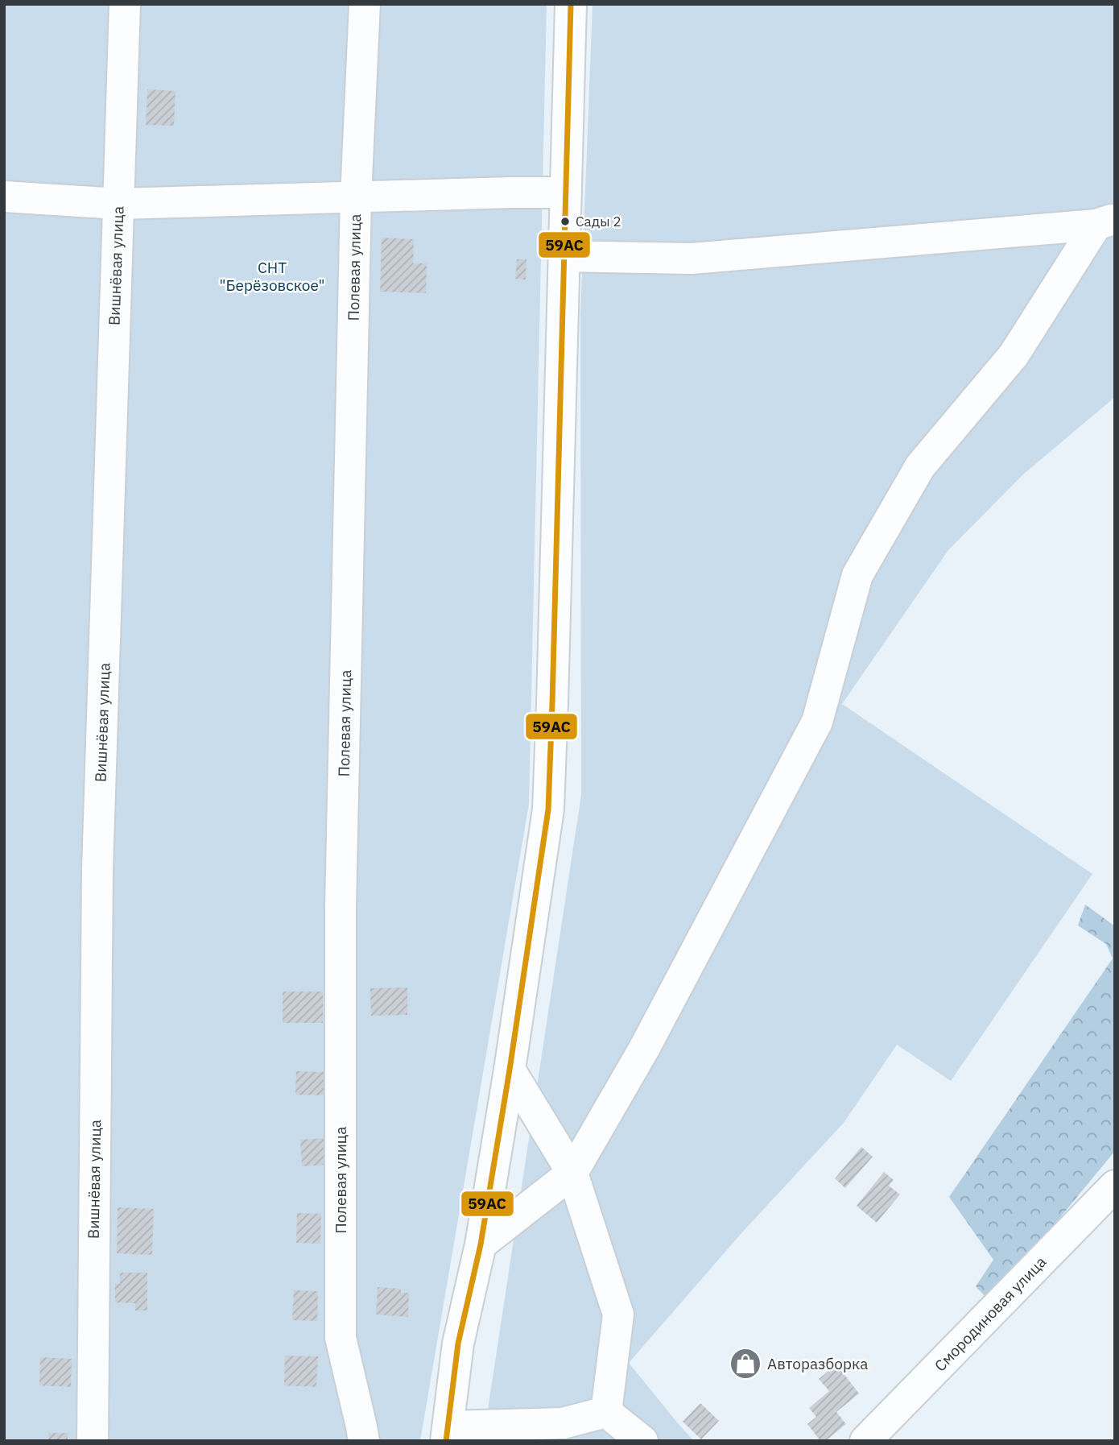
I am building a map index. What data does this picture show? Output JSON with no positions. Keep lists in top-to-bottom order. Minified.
{"streets":{"street":["Вишнёвая улица","Полевая улица","Смородиновая улица"]},"parks":["СНТ \"Берёзовское\""],"places":{"other":["Сады 2"],"shop":["Авторазборка"]},"lines":["transit line 59АС"]}
